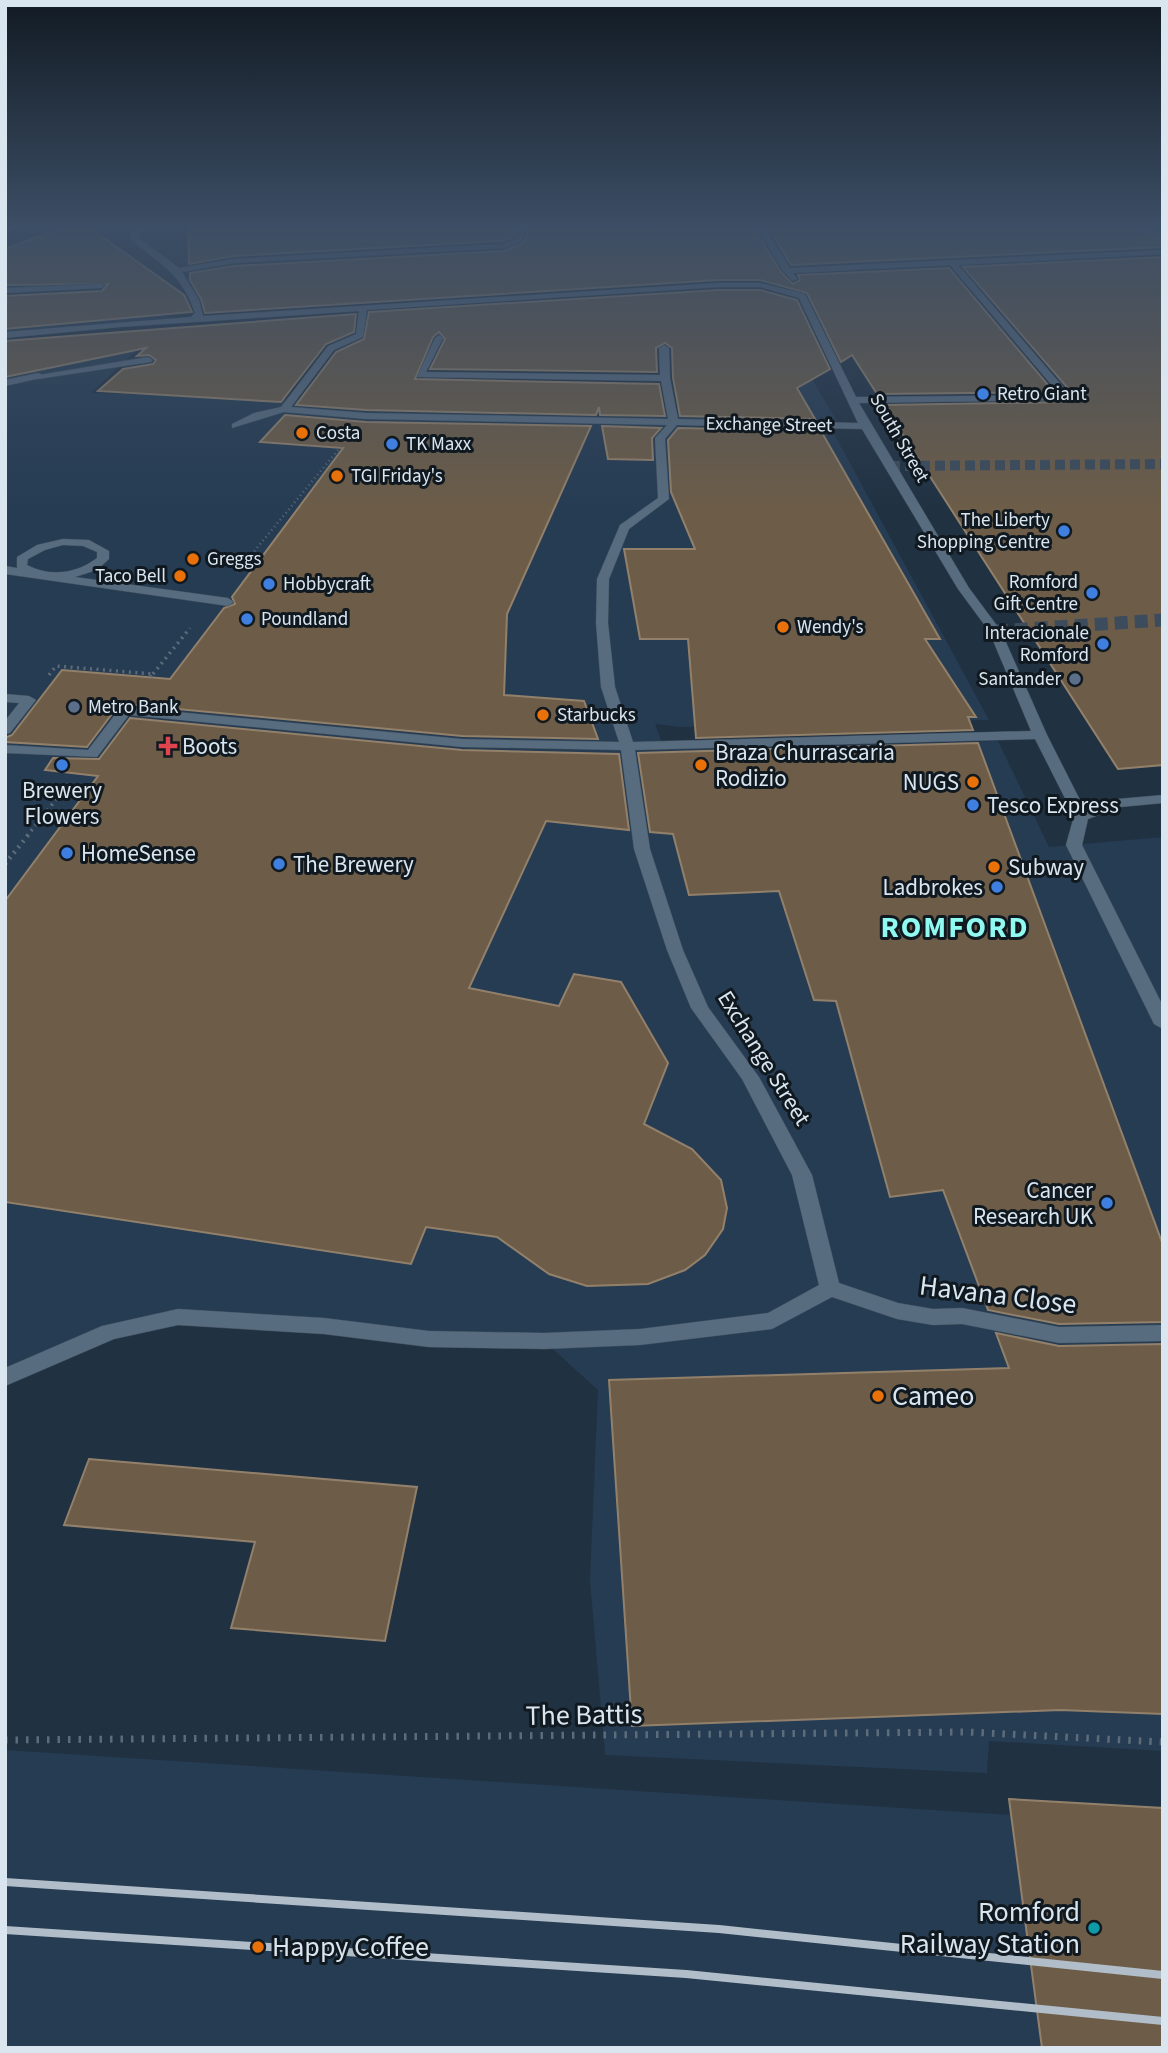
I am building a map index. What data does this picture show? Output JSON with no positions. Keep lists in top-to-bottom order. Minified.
{"streets":{"street":["Exchange Street","South Street","Havana Close"],"path":["The Battis"]},"crossings":[["Exchange Street","South Street"],["Exchange Street","Havana Close"]],"districts":["ROMFORD"],"places":{"other":["Retro Giant","Costa","TK Maxx","TGI Friday's","The Liberty Shopping Centre","Greggs","Taco Bell","Hobbycraft","Romford Gift Centre","Poundland","Wendy's","Interacionale Romford","Santander","Metro Bank","Starbucks","Brewery Flowers","Braza Churrascaria Rodizio","NUGS","Tesco Express","HomeSense","The Brewery","Subway","Ladbrokes","Cancer Research UK","Cameo","Romford Railway Station","Happy Coffee"],"health":["Boots"]}}
